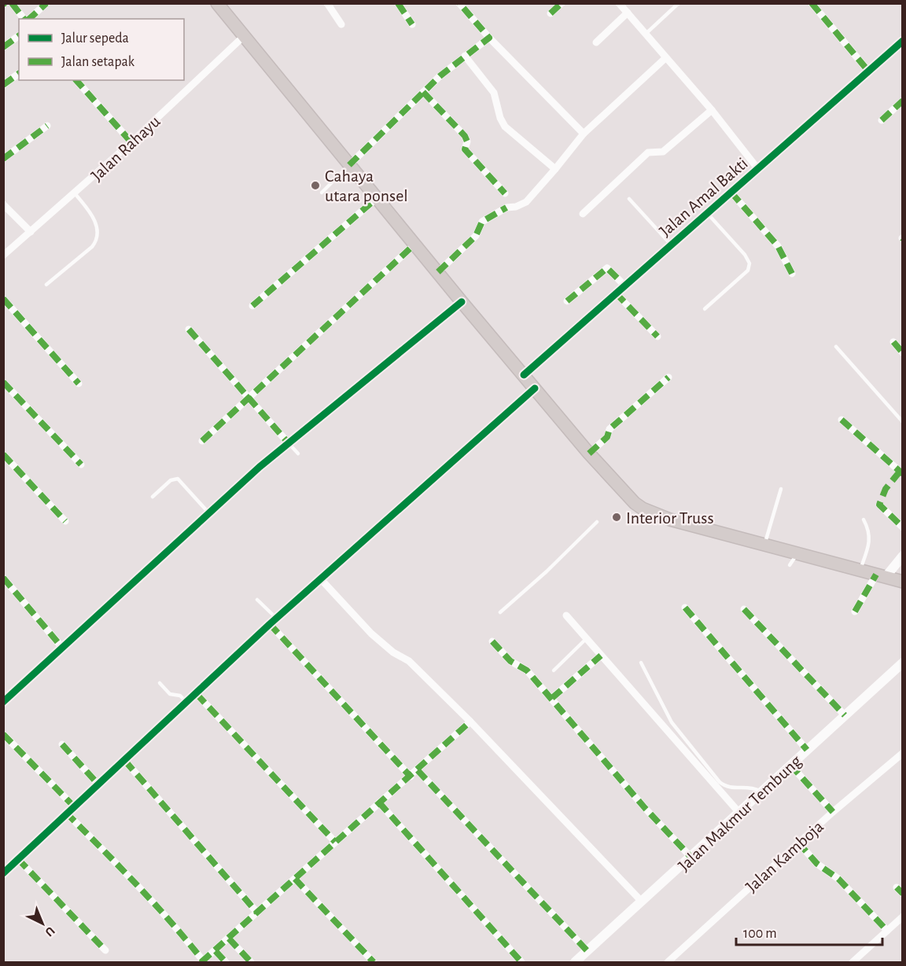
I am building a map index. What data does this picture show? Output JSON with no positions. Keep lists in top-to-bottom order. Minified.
{"streets":{"street":["Jalan Rahayu","Jalan Amal Bakti","Jalan Makmur Tembung","Jalan Kamboja"]},"places":["Cahaya utara ponsel","Interior Truss"],"legend":["Jalur sepeda","Jalan setapak"],"scale_bar":"100 m","north":"bottom right"}
